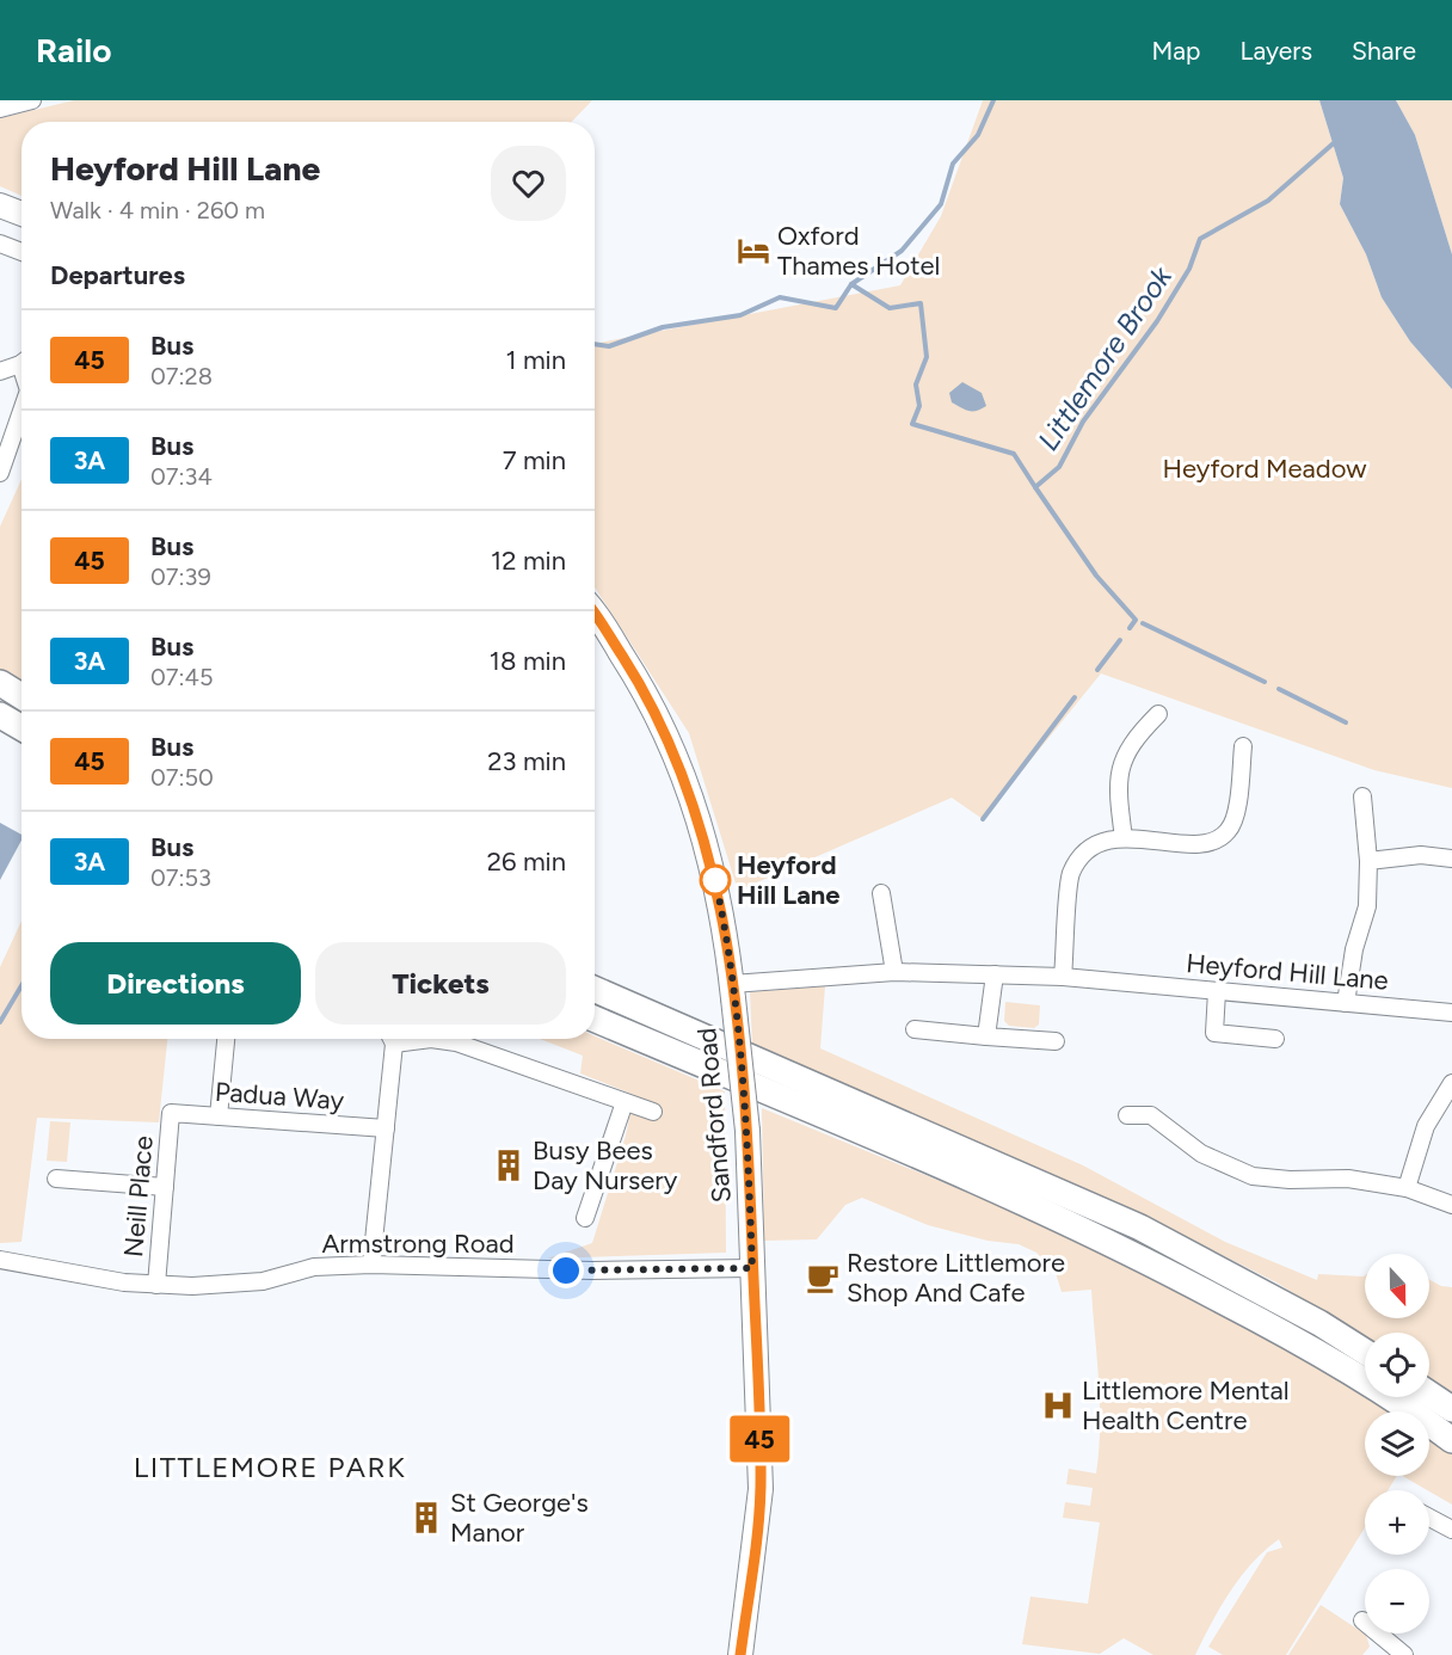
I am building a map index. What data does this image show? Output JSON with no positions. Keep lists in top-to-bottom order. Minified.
{"streets":{"street":["Heyford Hill Lane","Padua Way","Sandford Road","Neill Place","Armstrong Road"]},"crossings":[["Heyford Hill Lane","Sandford Road"],["Padua Way","Neill Place"],["Sandford Road","Armstrong Road"],["Neill Place","Armstrong Road"]],"districts":["LITTLEMORE PARK"],"water":["Littlemore Brook"],"parks":["Heyford Meadow"],"places":{"hotel":["Oxford Thames Hotel"],"other":["Heyford Hill Lane"],"building":["Busy Bees Day Nursery","St George's Manor"],"cafe":["Restore Littlemore Shop And Cafe"],"hospital":["Littlemore Mental Health Centre"]},"lines":["bus line 45"],"north":"bottom","page":{"header":"Railo","nav":["Map","Layers","Share"],"on_map":"45","heading":[["Heyford Hill Lane","Walk · 4 min · 260 m"],"Departures"],"list":[{"mark":"45","name":"Bus","note":"07:28","value":"1 min"},{"mark":"3A","name":"Bus","note":"07:34","value":"7 min"},{"mark":"45","name":"Bus","note":"07:39","value":"12 min"},{"mark":"3A","name":"Bus","note":"07:45","value":"18 min"},{"mark":"45","name":"Bus","note":"07:50","value":"23 min"},{"mark":"3A","name":"Bus","note":"07:53","value":"26 min"}],"buttons":["Directions","Tickets"],"map_buttons":["+","−"]}}
